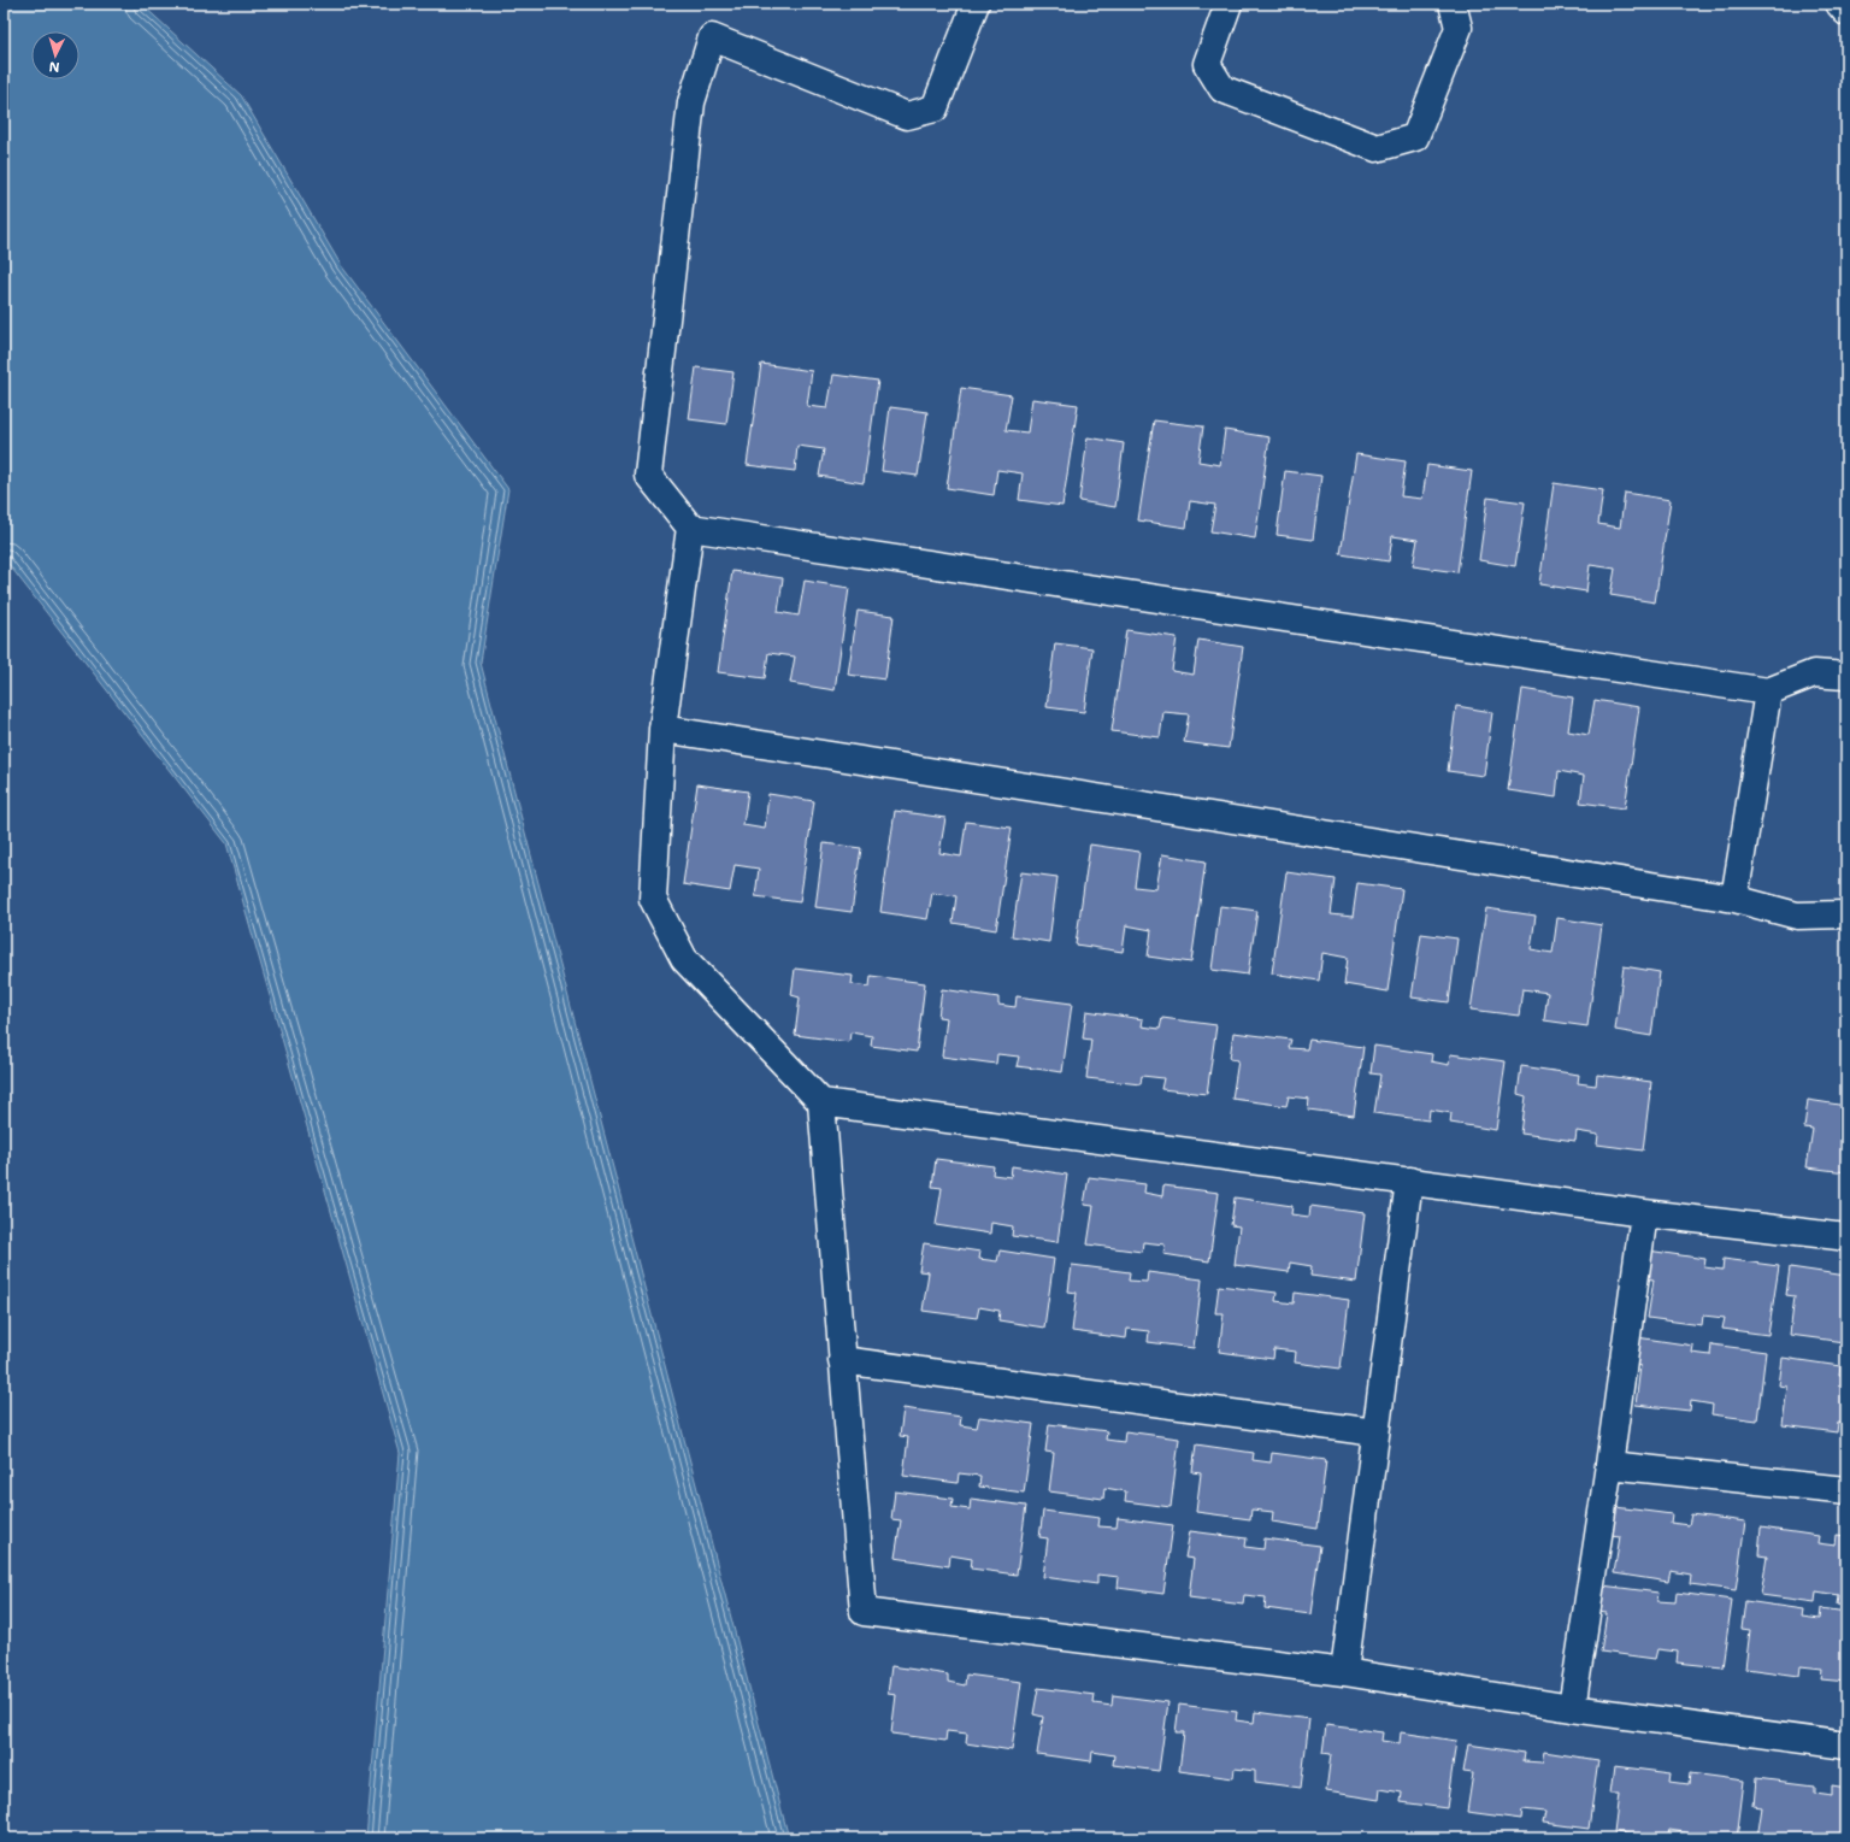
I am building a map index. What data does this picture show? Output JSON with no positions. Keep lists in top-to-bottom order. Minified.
{"north":"bottom"}
